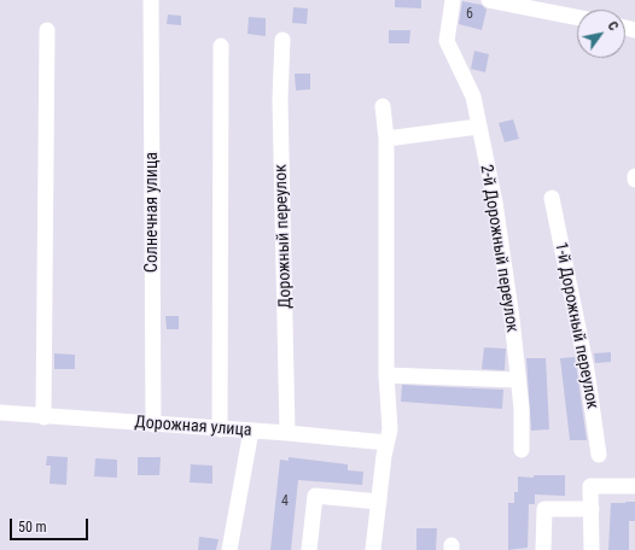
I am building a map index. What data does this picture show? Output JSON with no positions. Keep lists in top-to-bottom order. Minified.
{"streets":{"street":["Солнечная улица","Дорожный переулок","2-й Дорожный переулок","1-й Дорожный переулок","Дорожная улица"]},"crossings":[["Солнечная улица","Дорожная улица"],["Дорожный переулок","Дорожная улица"]],"house_numbers":["6","4"],"scale_bar":"50 m","north":"top right"}
